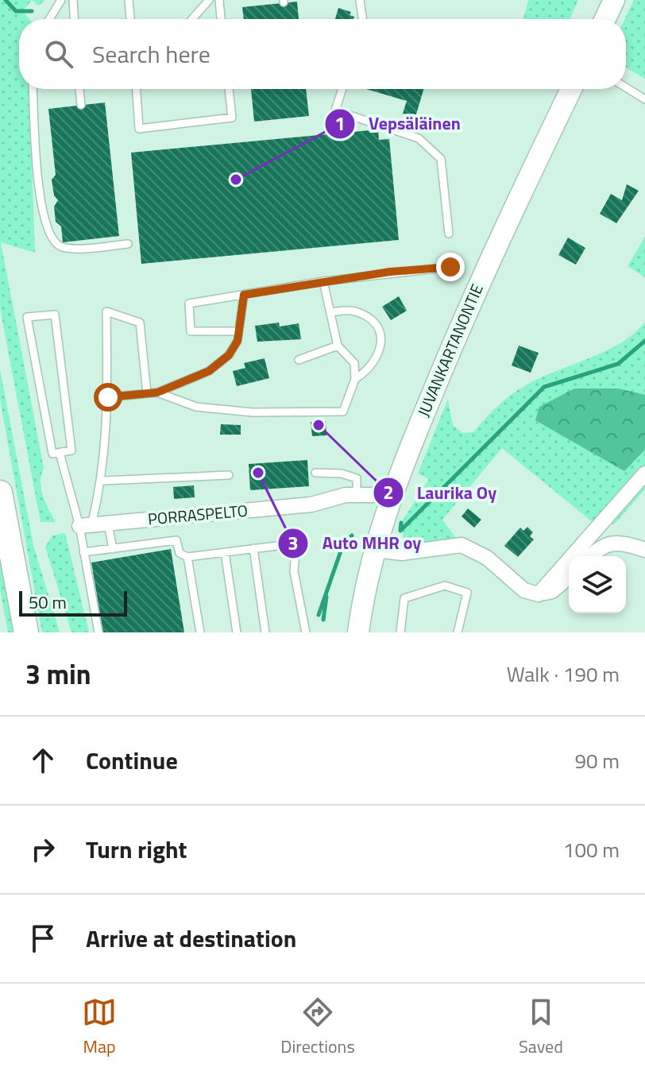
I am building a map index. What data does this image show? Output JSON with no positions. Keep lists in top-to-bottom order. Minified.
{"streets":{"main road":["JUVANKARTANONTIE"],"street":["PORRASPELTO"]},"crossings":[["JUVANKARTANONTIE","PORRASPELTO"]],"places":["Vepsäläinen","Laurika Oy","Auto MHR oy"],"scale_bar":"50 m","page":{"search":"Search here","scale":"50 m","heading":["3 min","Walk · 190 m"],"list":[["Continue","90 m"],["Turn right","100 m"],"Arrive at destination"],"nav":["Map","Directions","Saved"]}}
